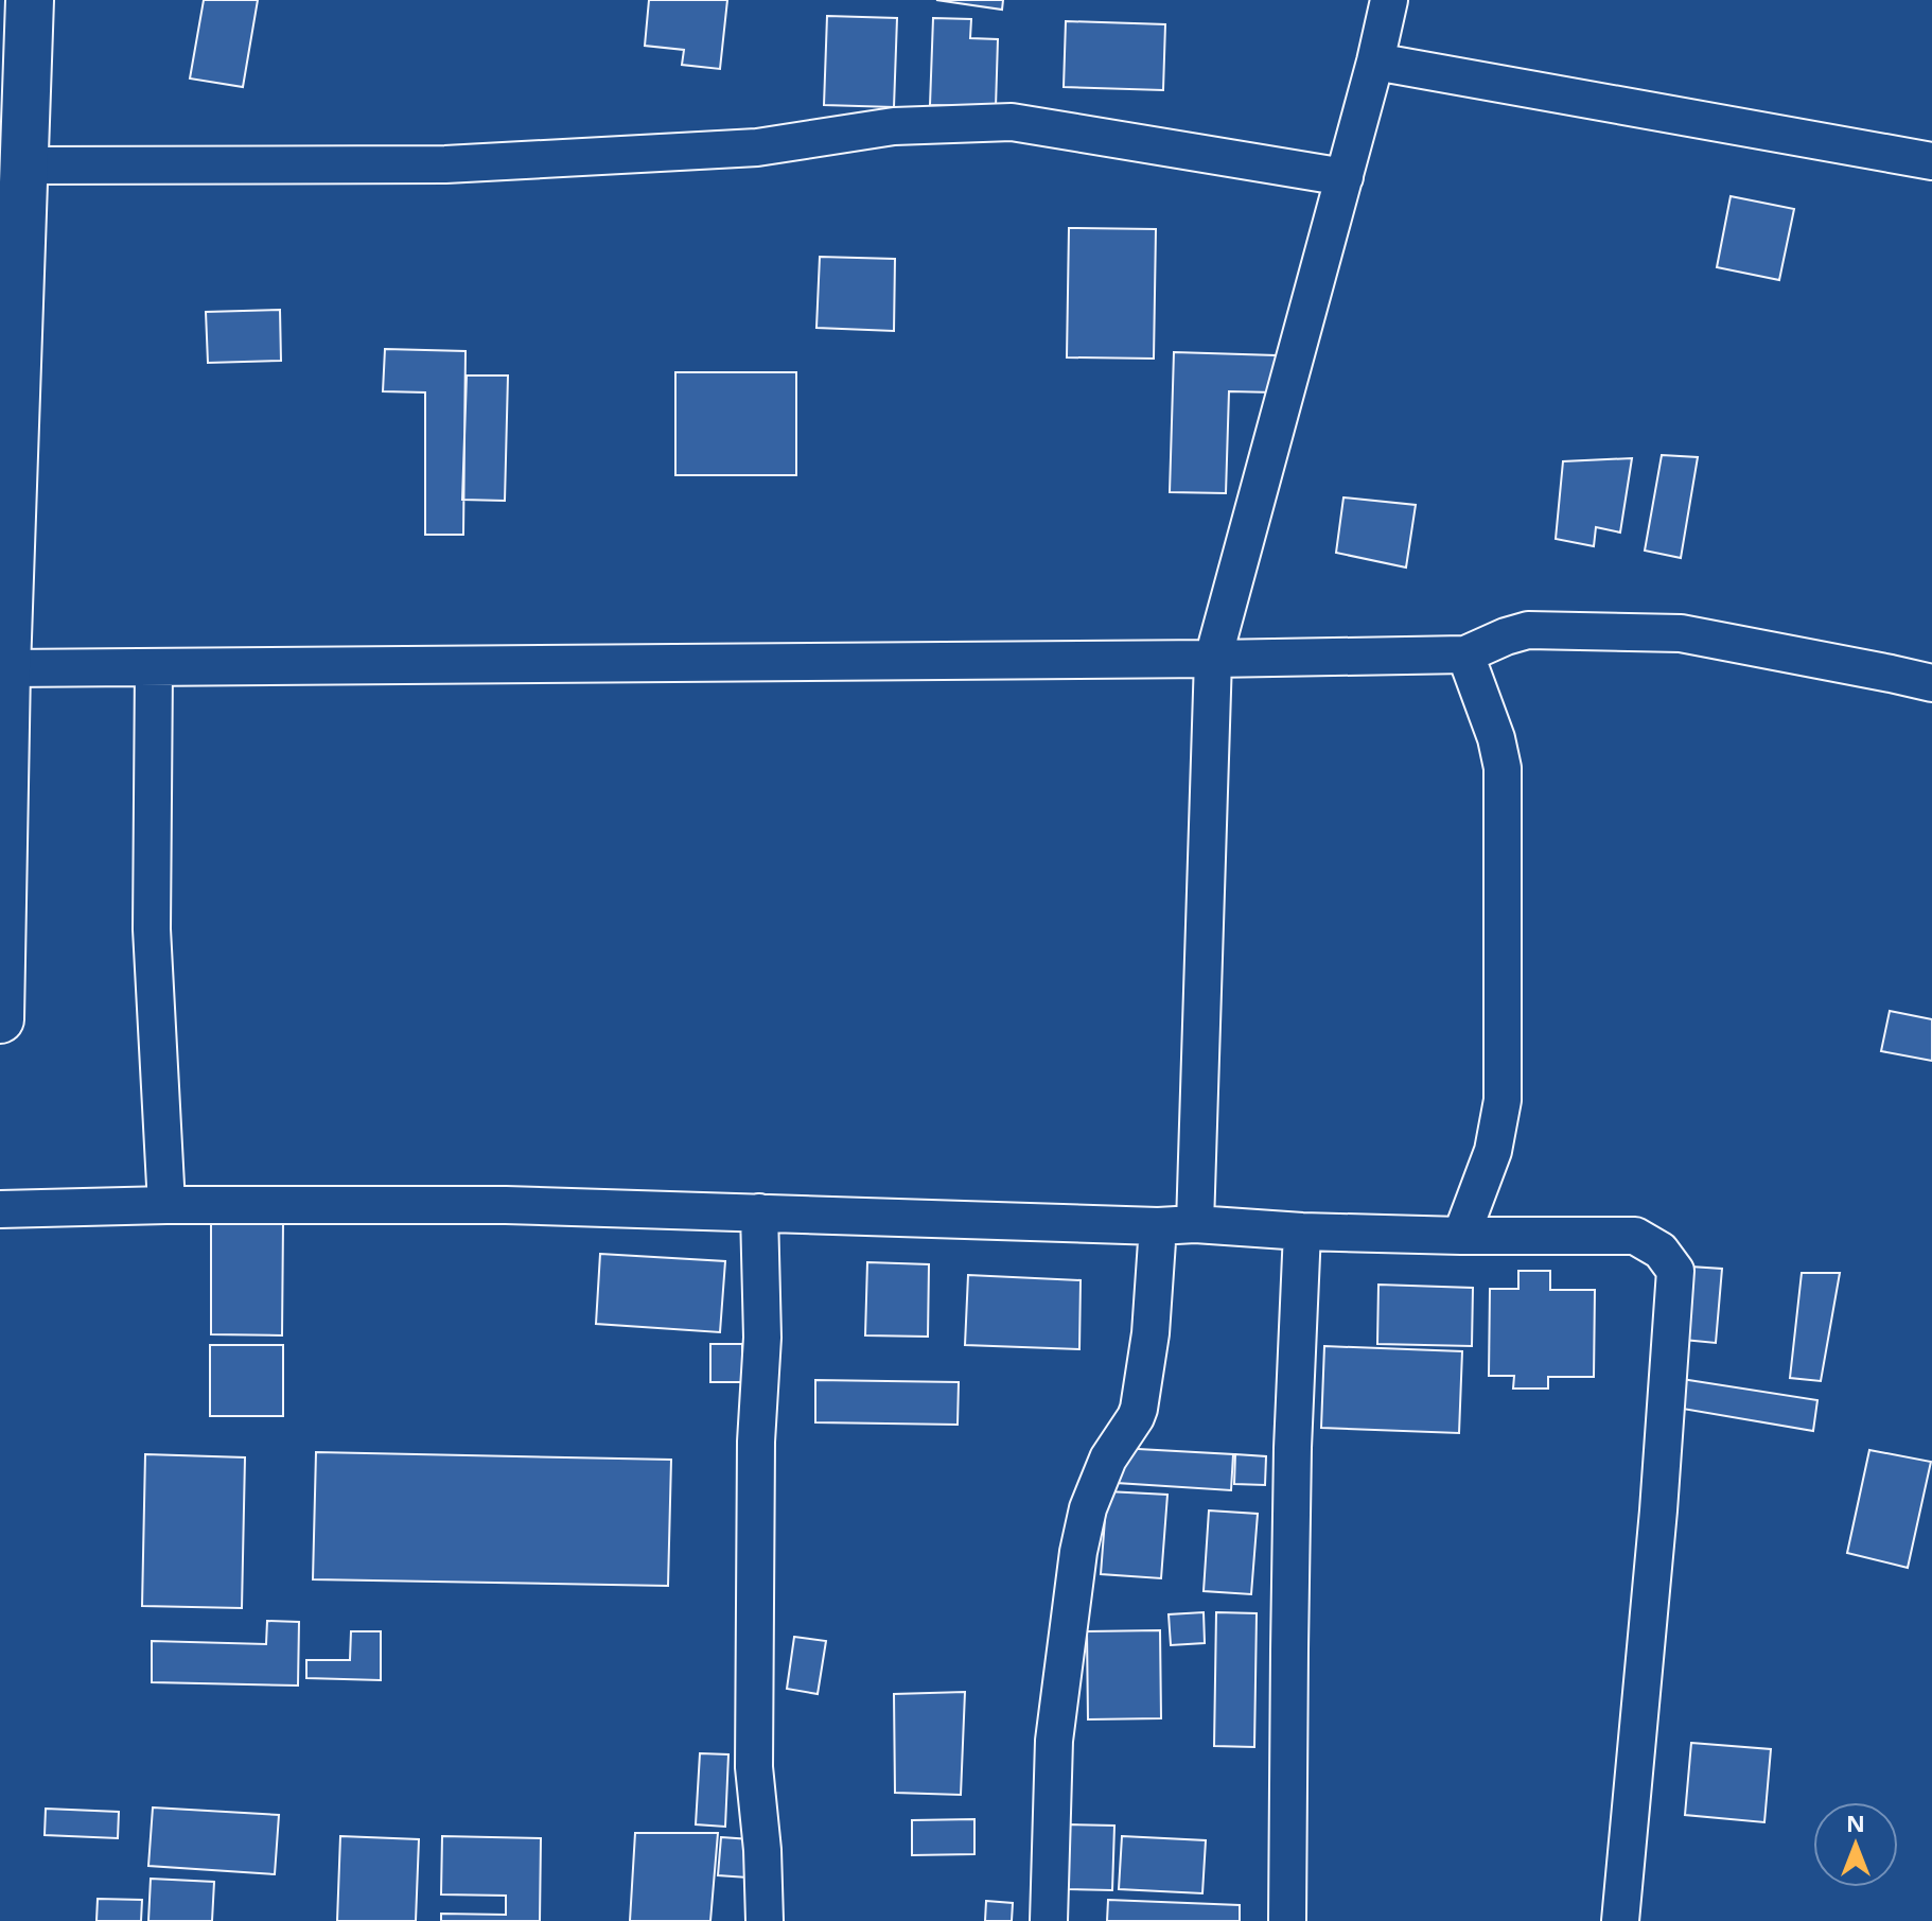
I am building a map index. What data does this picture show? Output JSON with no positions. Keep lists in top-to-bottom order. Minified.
{"north":"top"}
